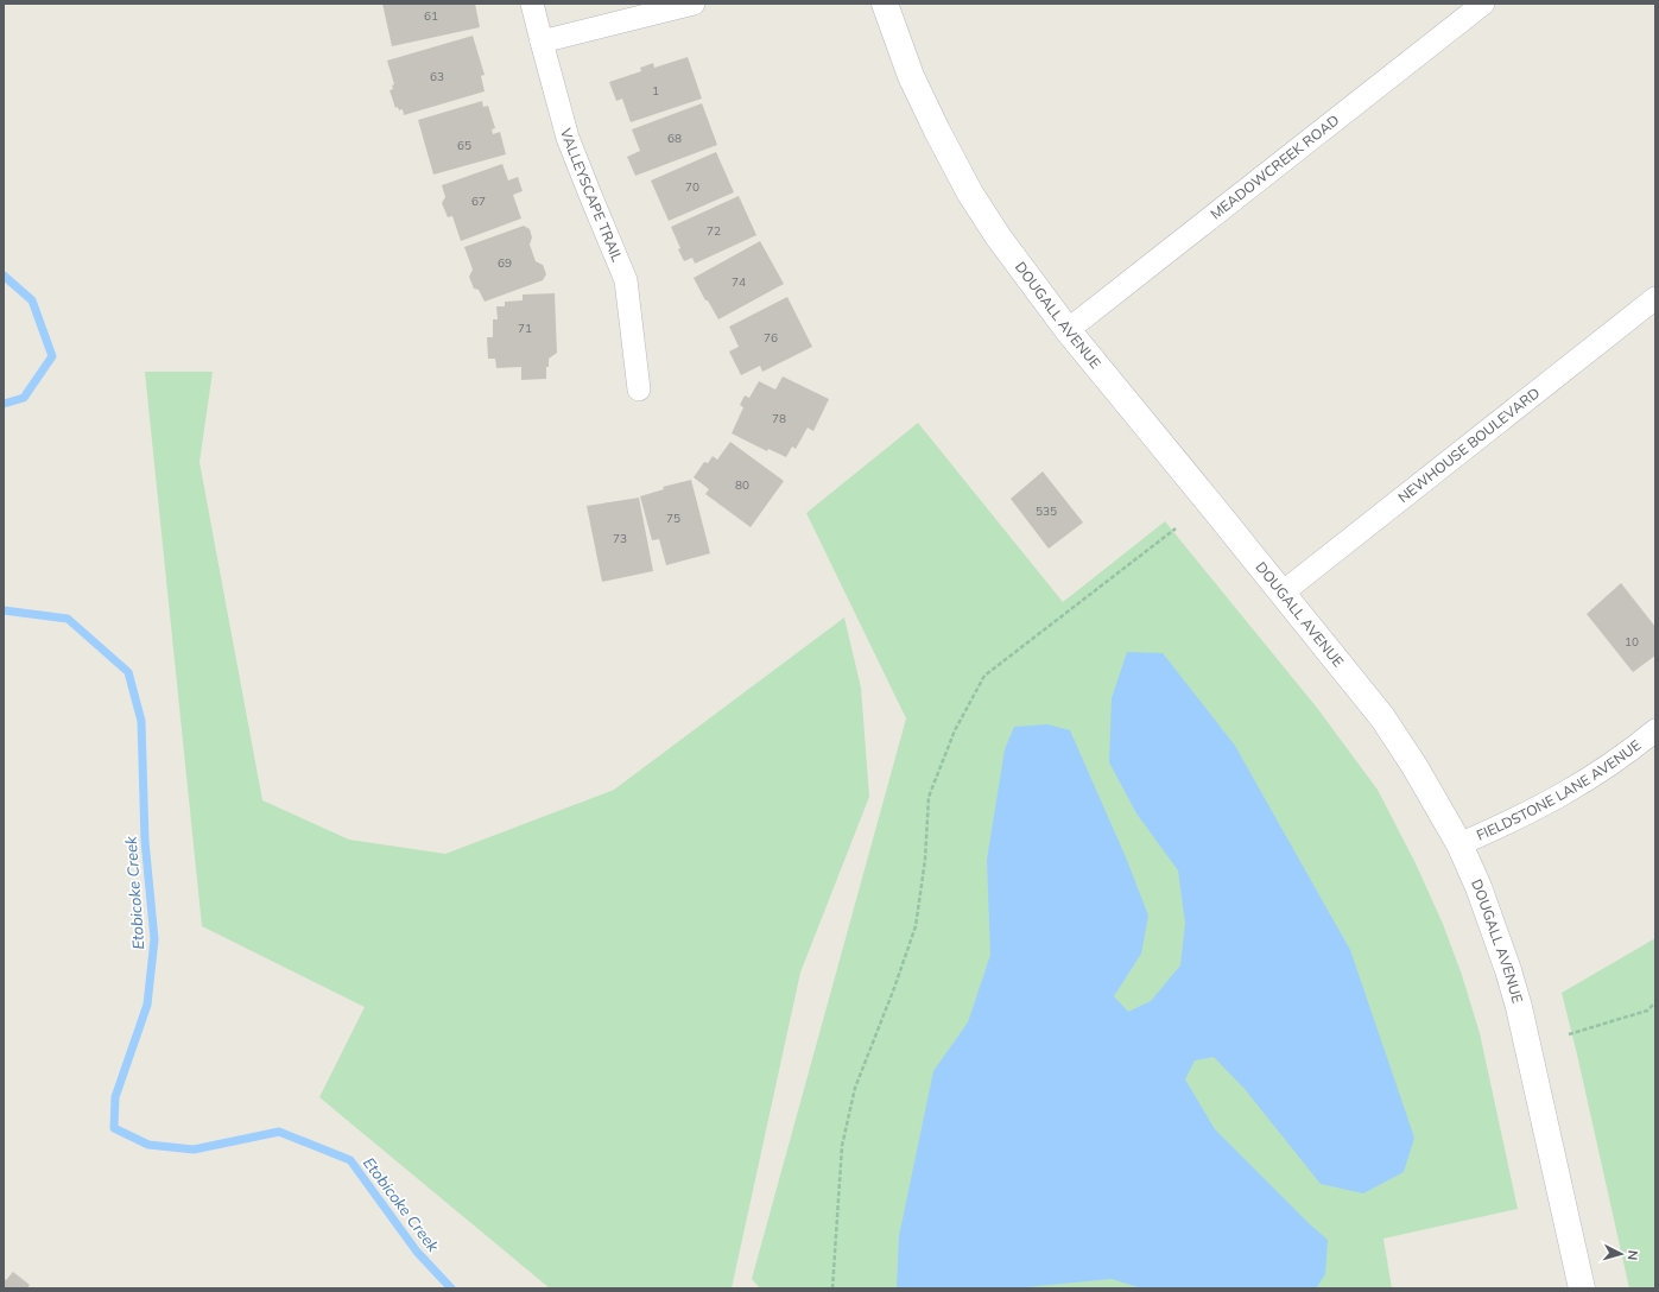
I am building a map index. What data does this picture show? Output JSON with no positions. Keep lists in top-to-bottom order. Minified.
{"streets":{"street":["MEADOWCREEK ROAD","VALLEYSCAPE TRAIL","DOUGALL AVENUE","NEWHOUSE BOULEVARD","FIELDSTONE LANE AVENUE"]},"crossings":[["MEADOWCREEK ROAD","DOUGALL AVENUE"],["DOUGALL AVENUE","NEWHOUSE BOULEVARD"],["DOUGALL AVENUE","FIELDSTONE LANE AVENUE"]],"water":["Etobicoke Creek"],"house_numbers":["61","63","1","68","65","70","67","72","69","74","71","76","78","80","535","75","73","10"],"north":"right"}
